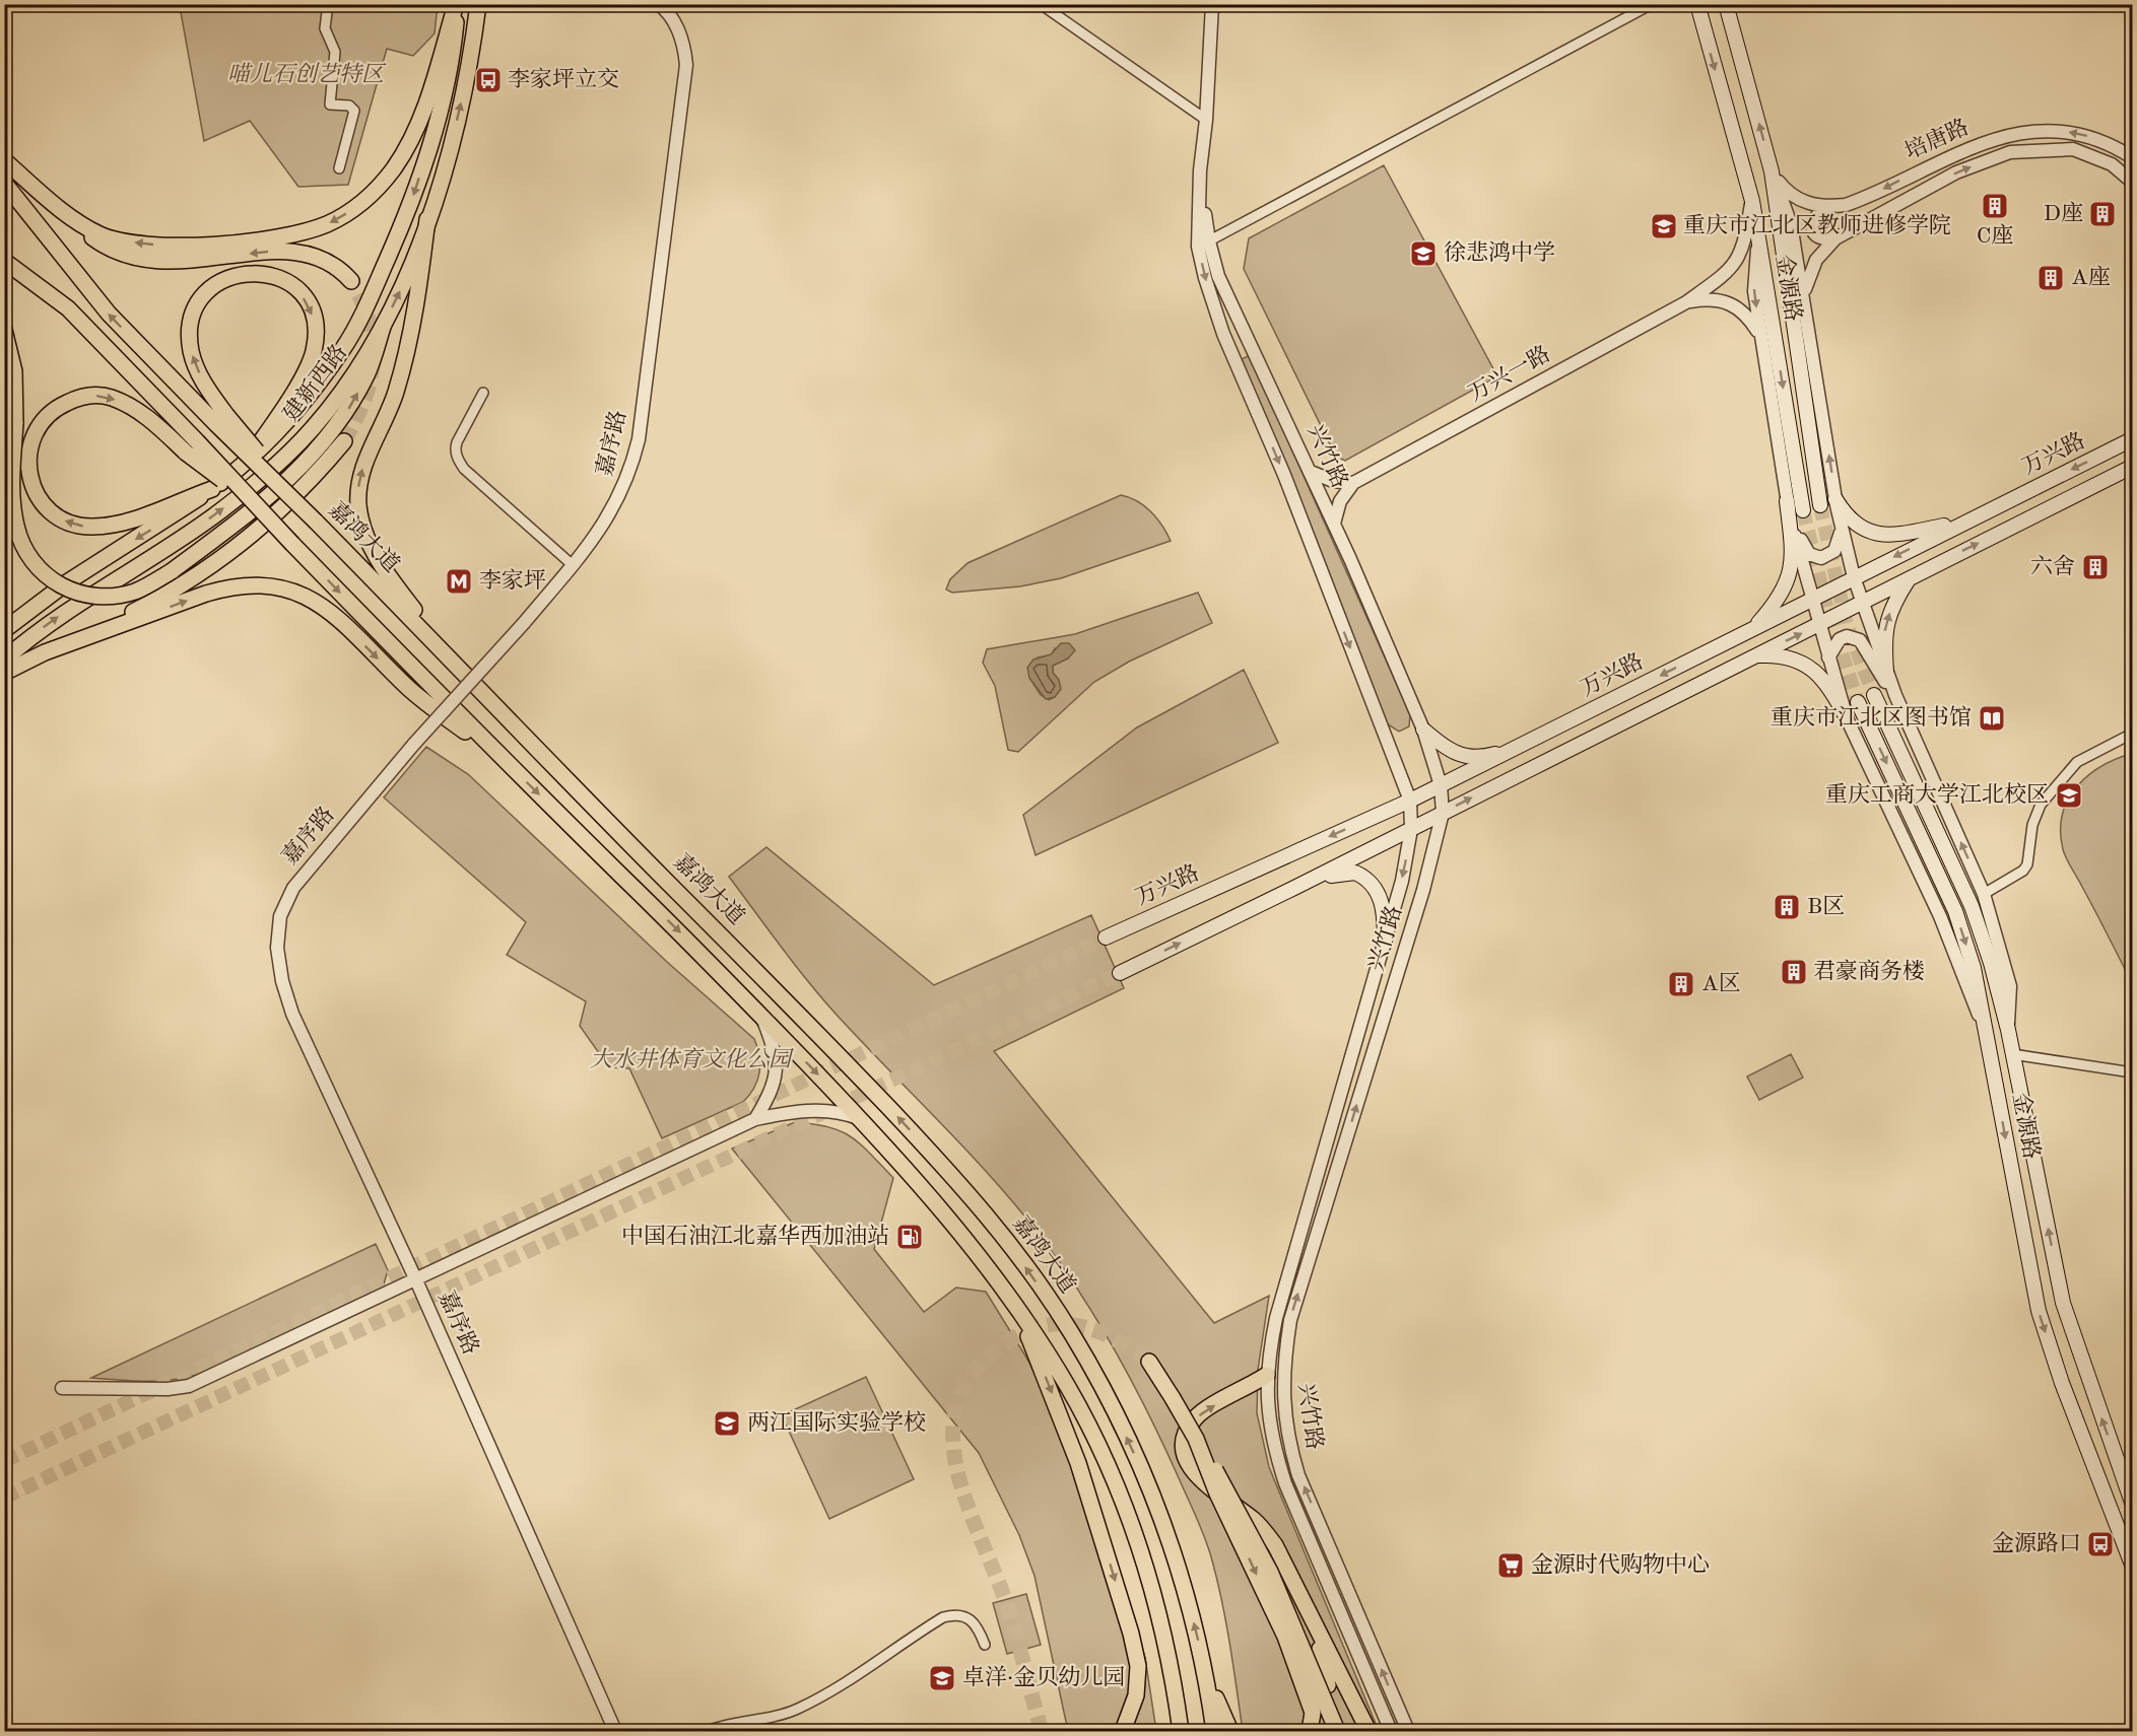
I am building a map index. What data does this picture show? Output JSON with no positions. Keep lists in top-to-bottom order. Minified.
{"streets":{"main road":["金源路","建新西路","万兴路","嘉鸿大道"],"street":["培唐路","万兴一路","嘉序路","兴竹路"]},"crossings":[["培唐路","金源路"],["金源路","万兴一路"],["万兴路","兴竹路"]],"parks":["喵儿石创艺特区","大水井体育文化公园"],"places":{"bus stop":["李家坪立交","金源路口"],"building":["C座","D座","A座","六舍","B区","君豪商务楼","A区"],"school or university":["重庆市江北区教师进修学院","徐悲鸿中学","重庆工商大学江北校区","两江国际实验学校","卓洋·金贝幼儿园"],"metro station":["李家坪"],"library":["重庆市江北区图书馆"],"fuel station":["中国石油江北嘉华西加油站"],"supermarket":["金源时代购物中心"]}}
